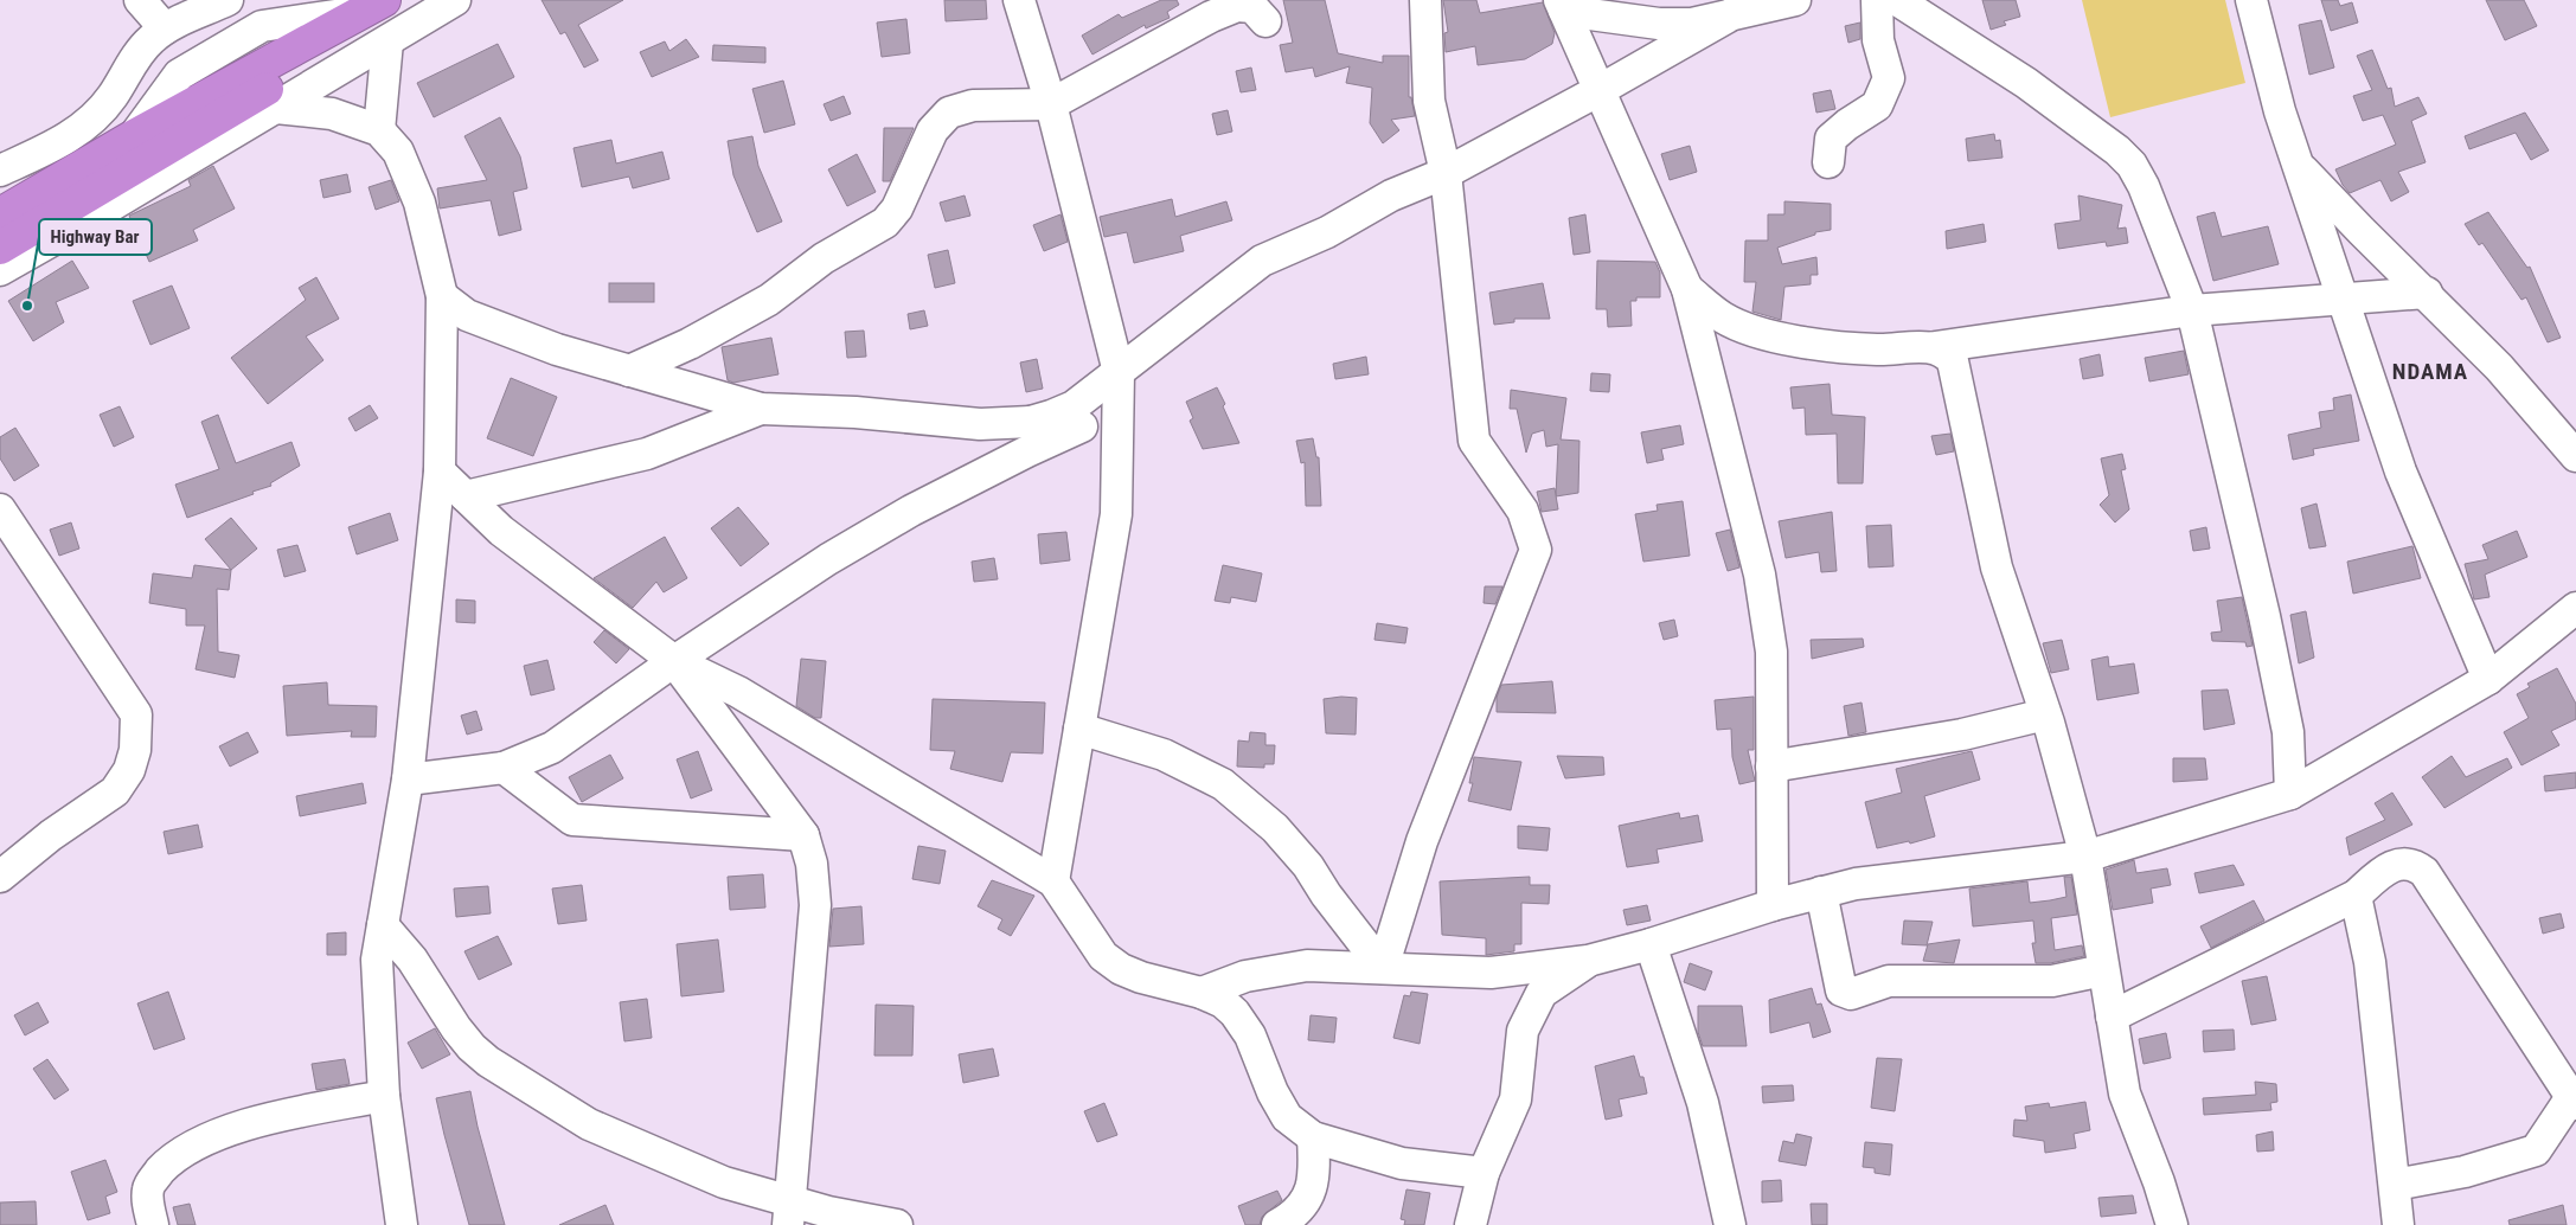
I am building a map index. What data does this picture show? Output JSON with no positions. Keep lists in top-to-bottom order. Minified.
{"districts":["NDAMA"],"places":["Highway Bar"]}
